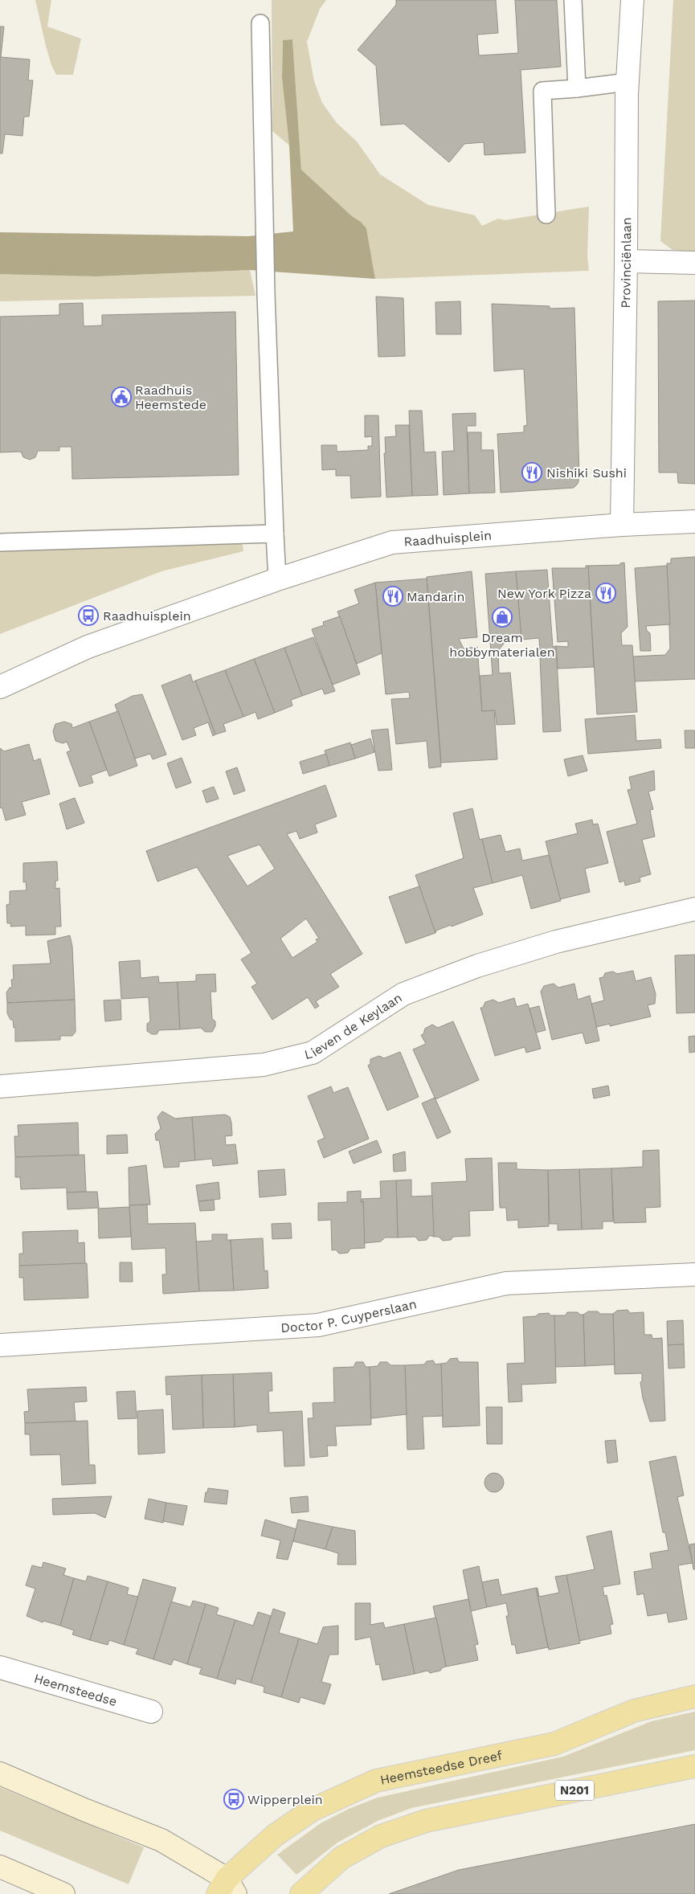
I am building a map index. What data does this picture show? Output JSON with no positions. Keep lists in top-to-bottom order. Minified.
{"streets":{"main road":["Heemsteedse Dreef","N201"],"street":["Provinciënlaan","Raadhuisplein","Lieven de Keylaan","Doctor P. Cuyperslaan","Heemsteedse"]},"crossings":[["Provinciënlaan","Raadhuisplein"]],"places":{"public building":["Raadhuis Heemstede"],"restaurant":["Nishiki Sushi","New York Pizza","Mandarin"],"bus stop":["Raadhuisplein","Wipperplein"],"shop":["Dream hobbymaterialen"]}}
